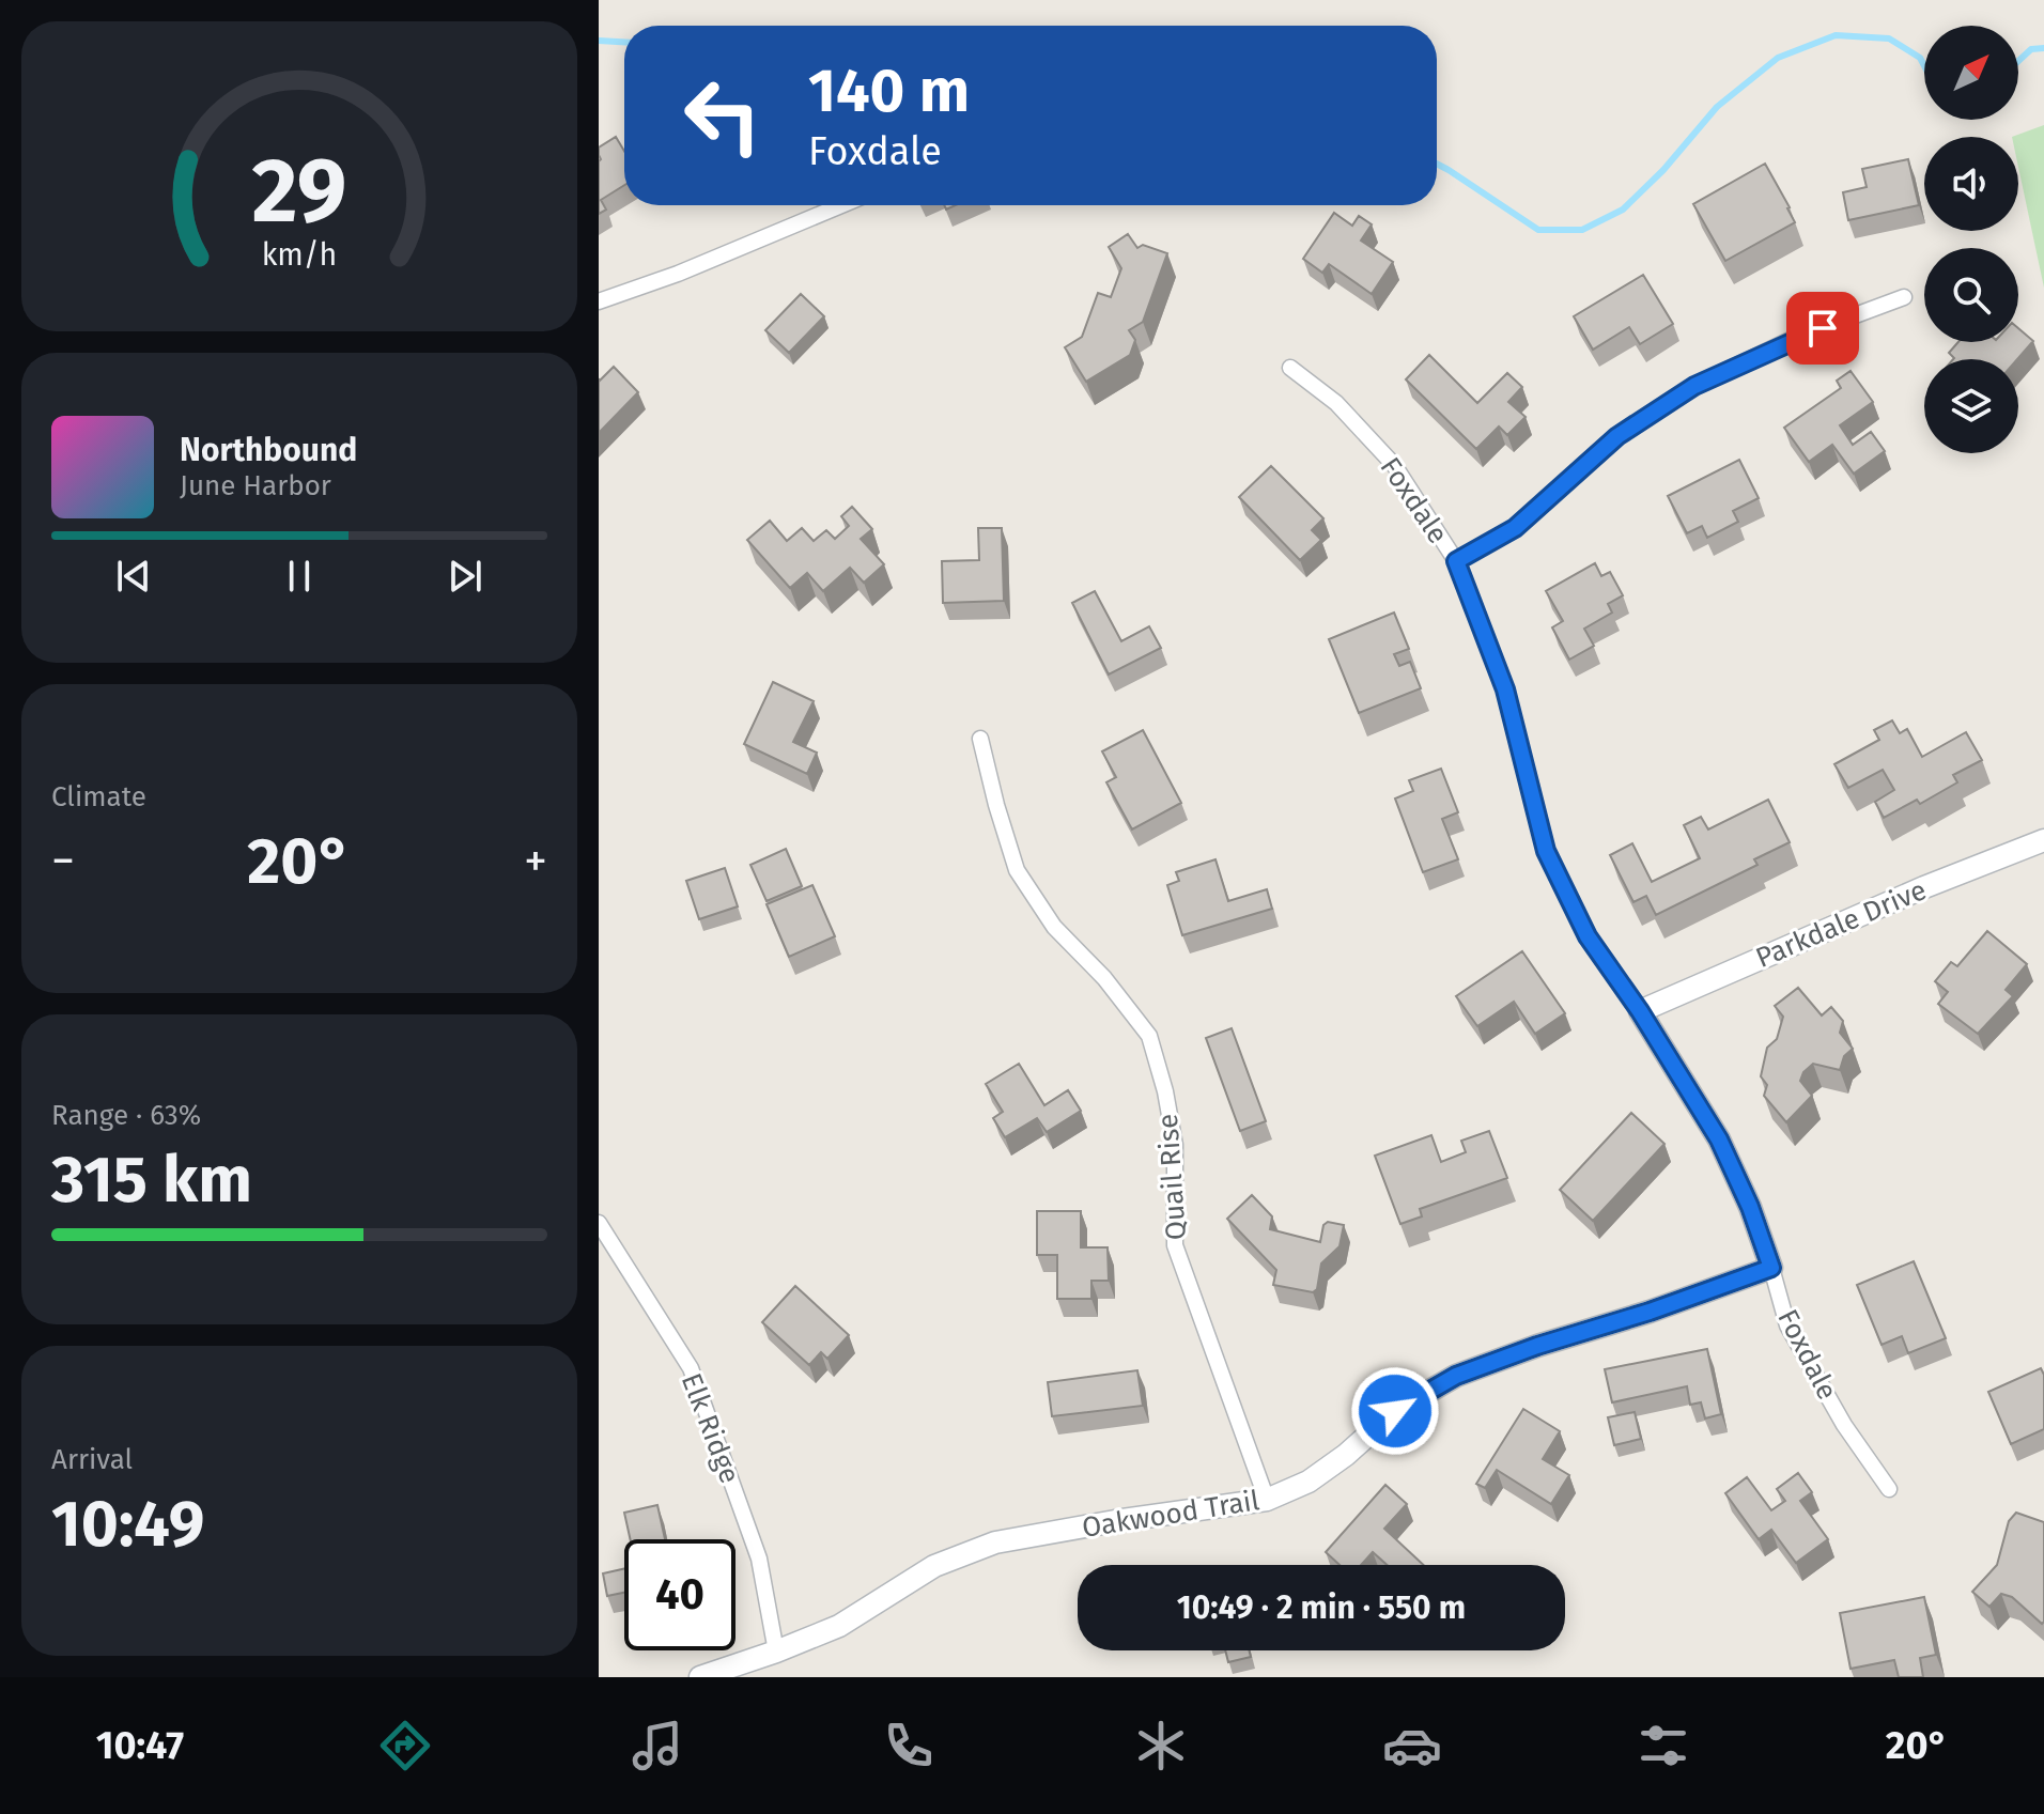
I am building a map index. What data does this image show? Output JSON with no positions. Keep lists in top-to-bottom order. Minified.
{"streets":{"street":["Foxdale","Parkdale Drive","Quail Rise","Elk Ridge","Oakwood Trail"]},"crossings":[["Foxdale","Parkdale Drive"],["Foxdale","Oakwood Trail"],["Quail Rise","Oakwood Trail"],["Elk Ridge","Oakwood Trail"]],"north":"top right","page":{"turn":["140 m","Foxdale"],"song":["Northbound","June Harbor"],"tile":["Climate",["Range · 63%","315 km"],["Arrival","10:49"]],"heat":["−","20°","+"],"limit":"40","trip":"10:49 · 2 min · 550 m","tabs":["10:47","20°"],"gauge":["29","km/h"]}}
